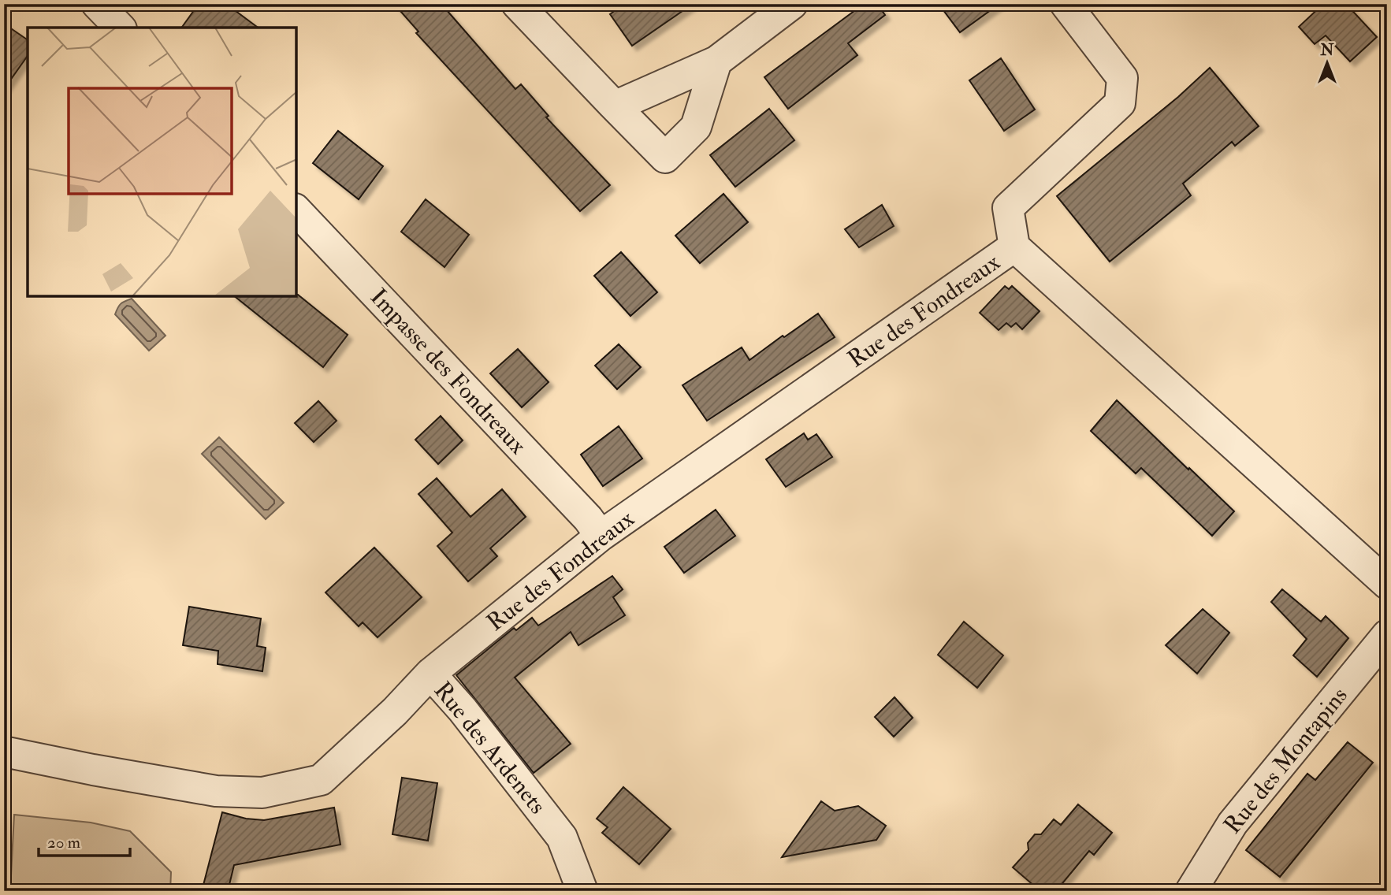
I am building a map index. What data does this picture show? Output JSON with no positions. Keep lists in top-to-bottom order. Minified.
{"streets":{"street":["Rue des Fondreaux","Impasse des Fondreaux","Rue des Ardenets","Rue des Montapins"]},"crossings":[["Rue des Fondreaux","Impasse des Fondreaux"],["Rue des Fondreaux","Rue des Ardenets"]],"scale_bar":"20 m","north":"top"}
